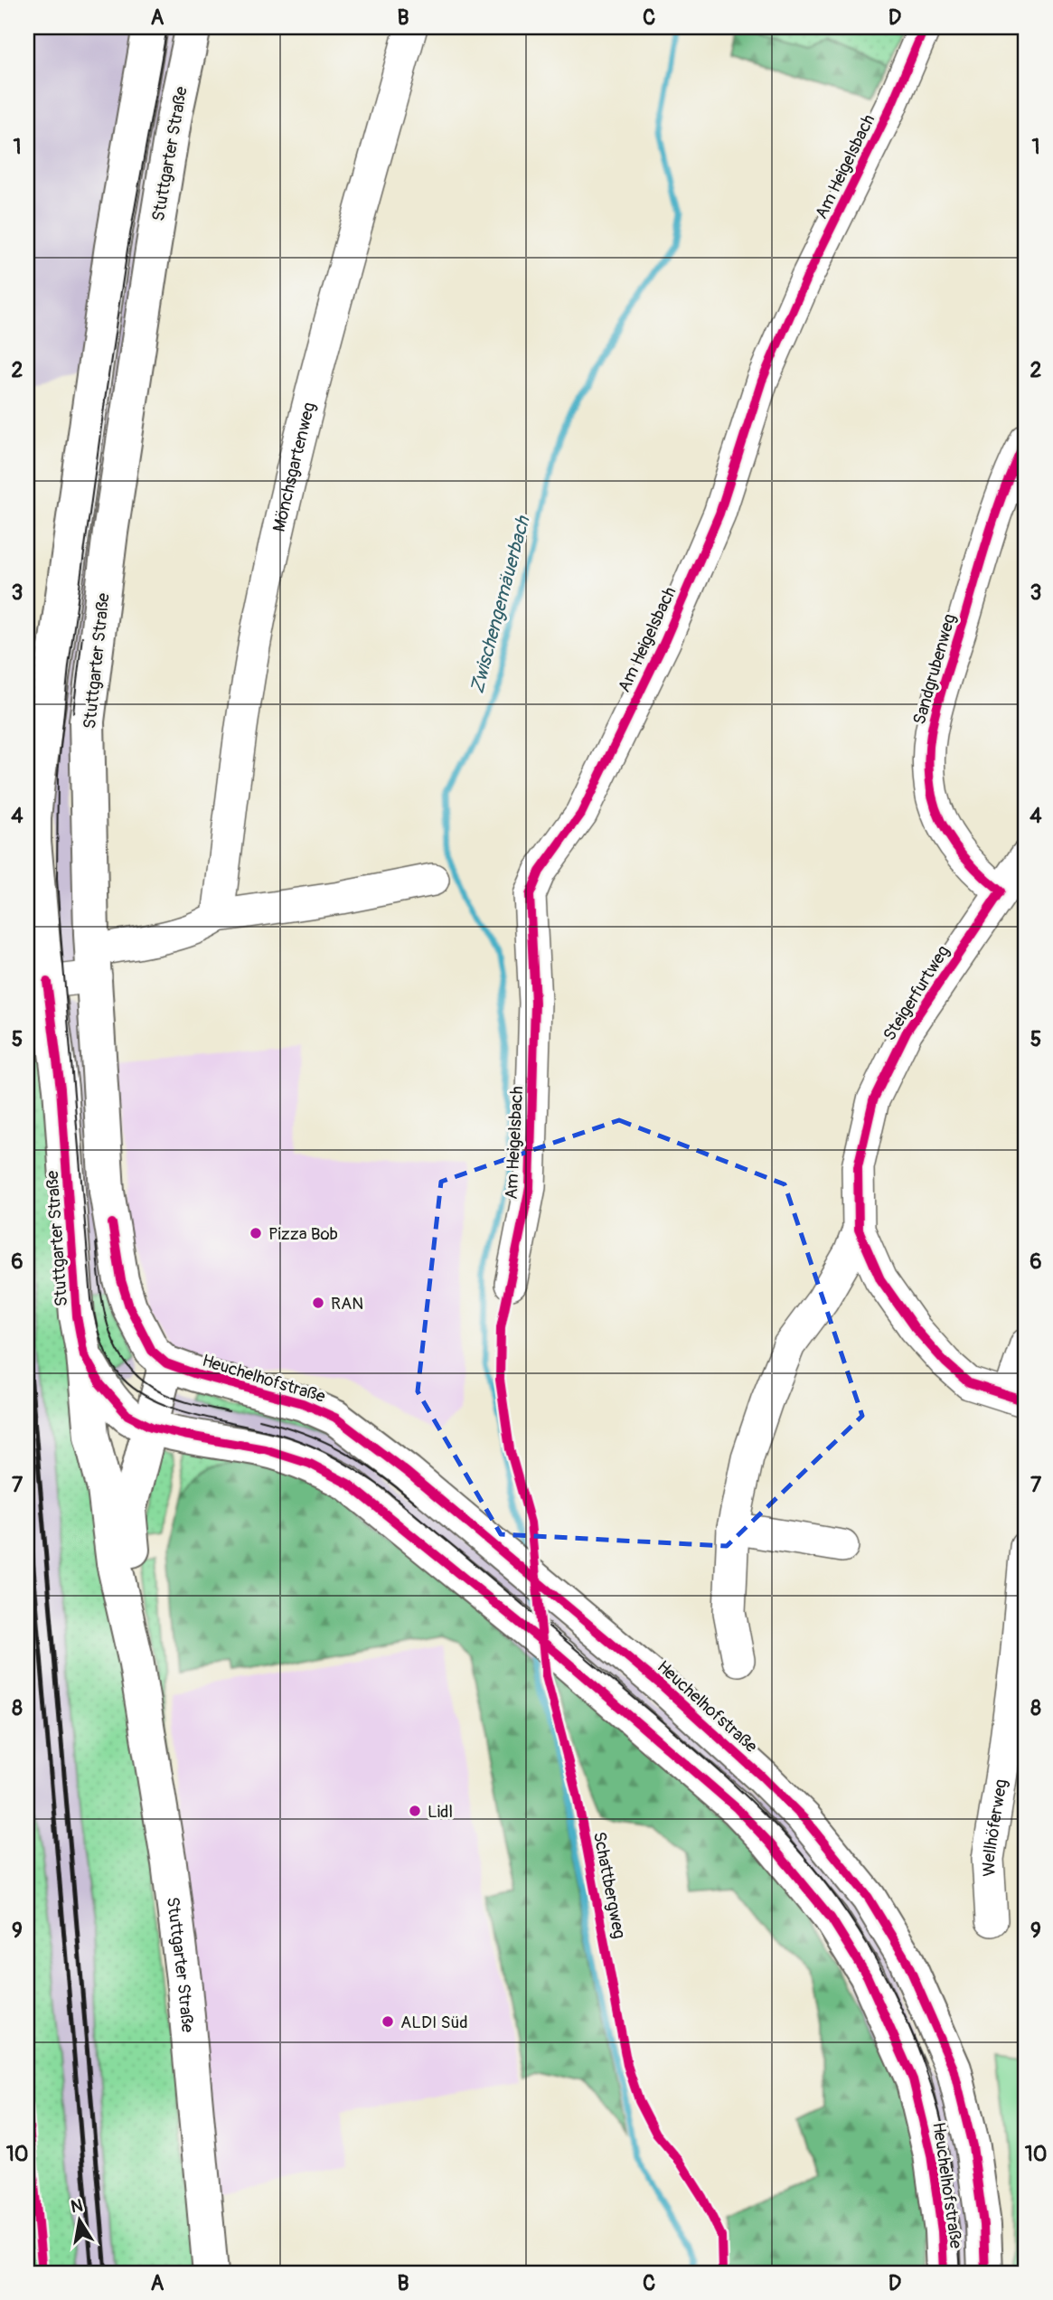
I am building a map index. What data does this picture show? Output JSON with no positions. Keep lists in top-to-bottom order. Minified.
{"streets":{"main road":["Stuttgarter Straße","Heuchelhofstraße"],"street":["Am Heigelsbach","Mönchsgartenweg","Sandgrubenweg","Steigerfurtweg","Wellhöferweg"],"cycle path":["Schattbergweg"]},"crossings":[["Stuttgarter Straße","Heuchelhofstraße"],["Sandgrubenweg","Steigerfurtweg"]],"water":["Zwischengemäuerbach"],"places":["Pizza Bob","RAN","Lidl","ALDI Süd"],"north":"top","grid":{"columns":["A","B","C","D"],"rows":["1","2","3","4","5","6","7","8","9","10"]}}
